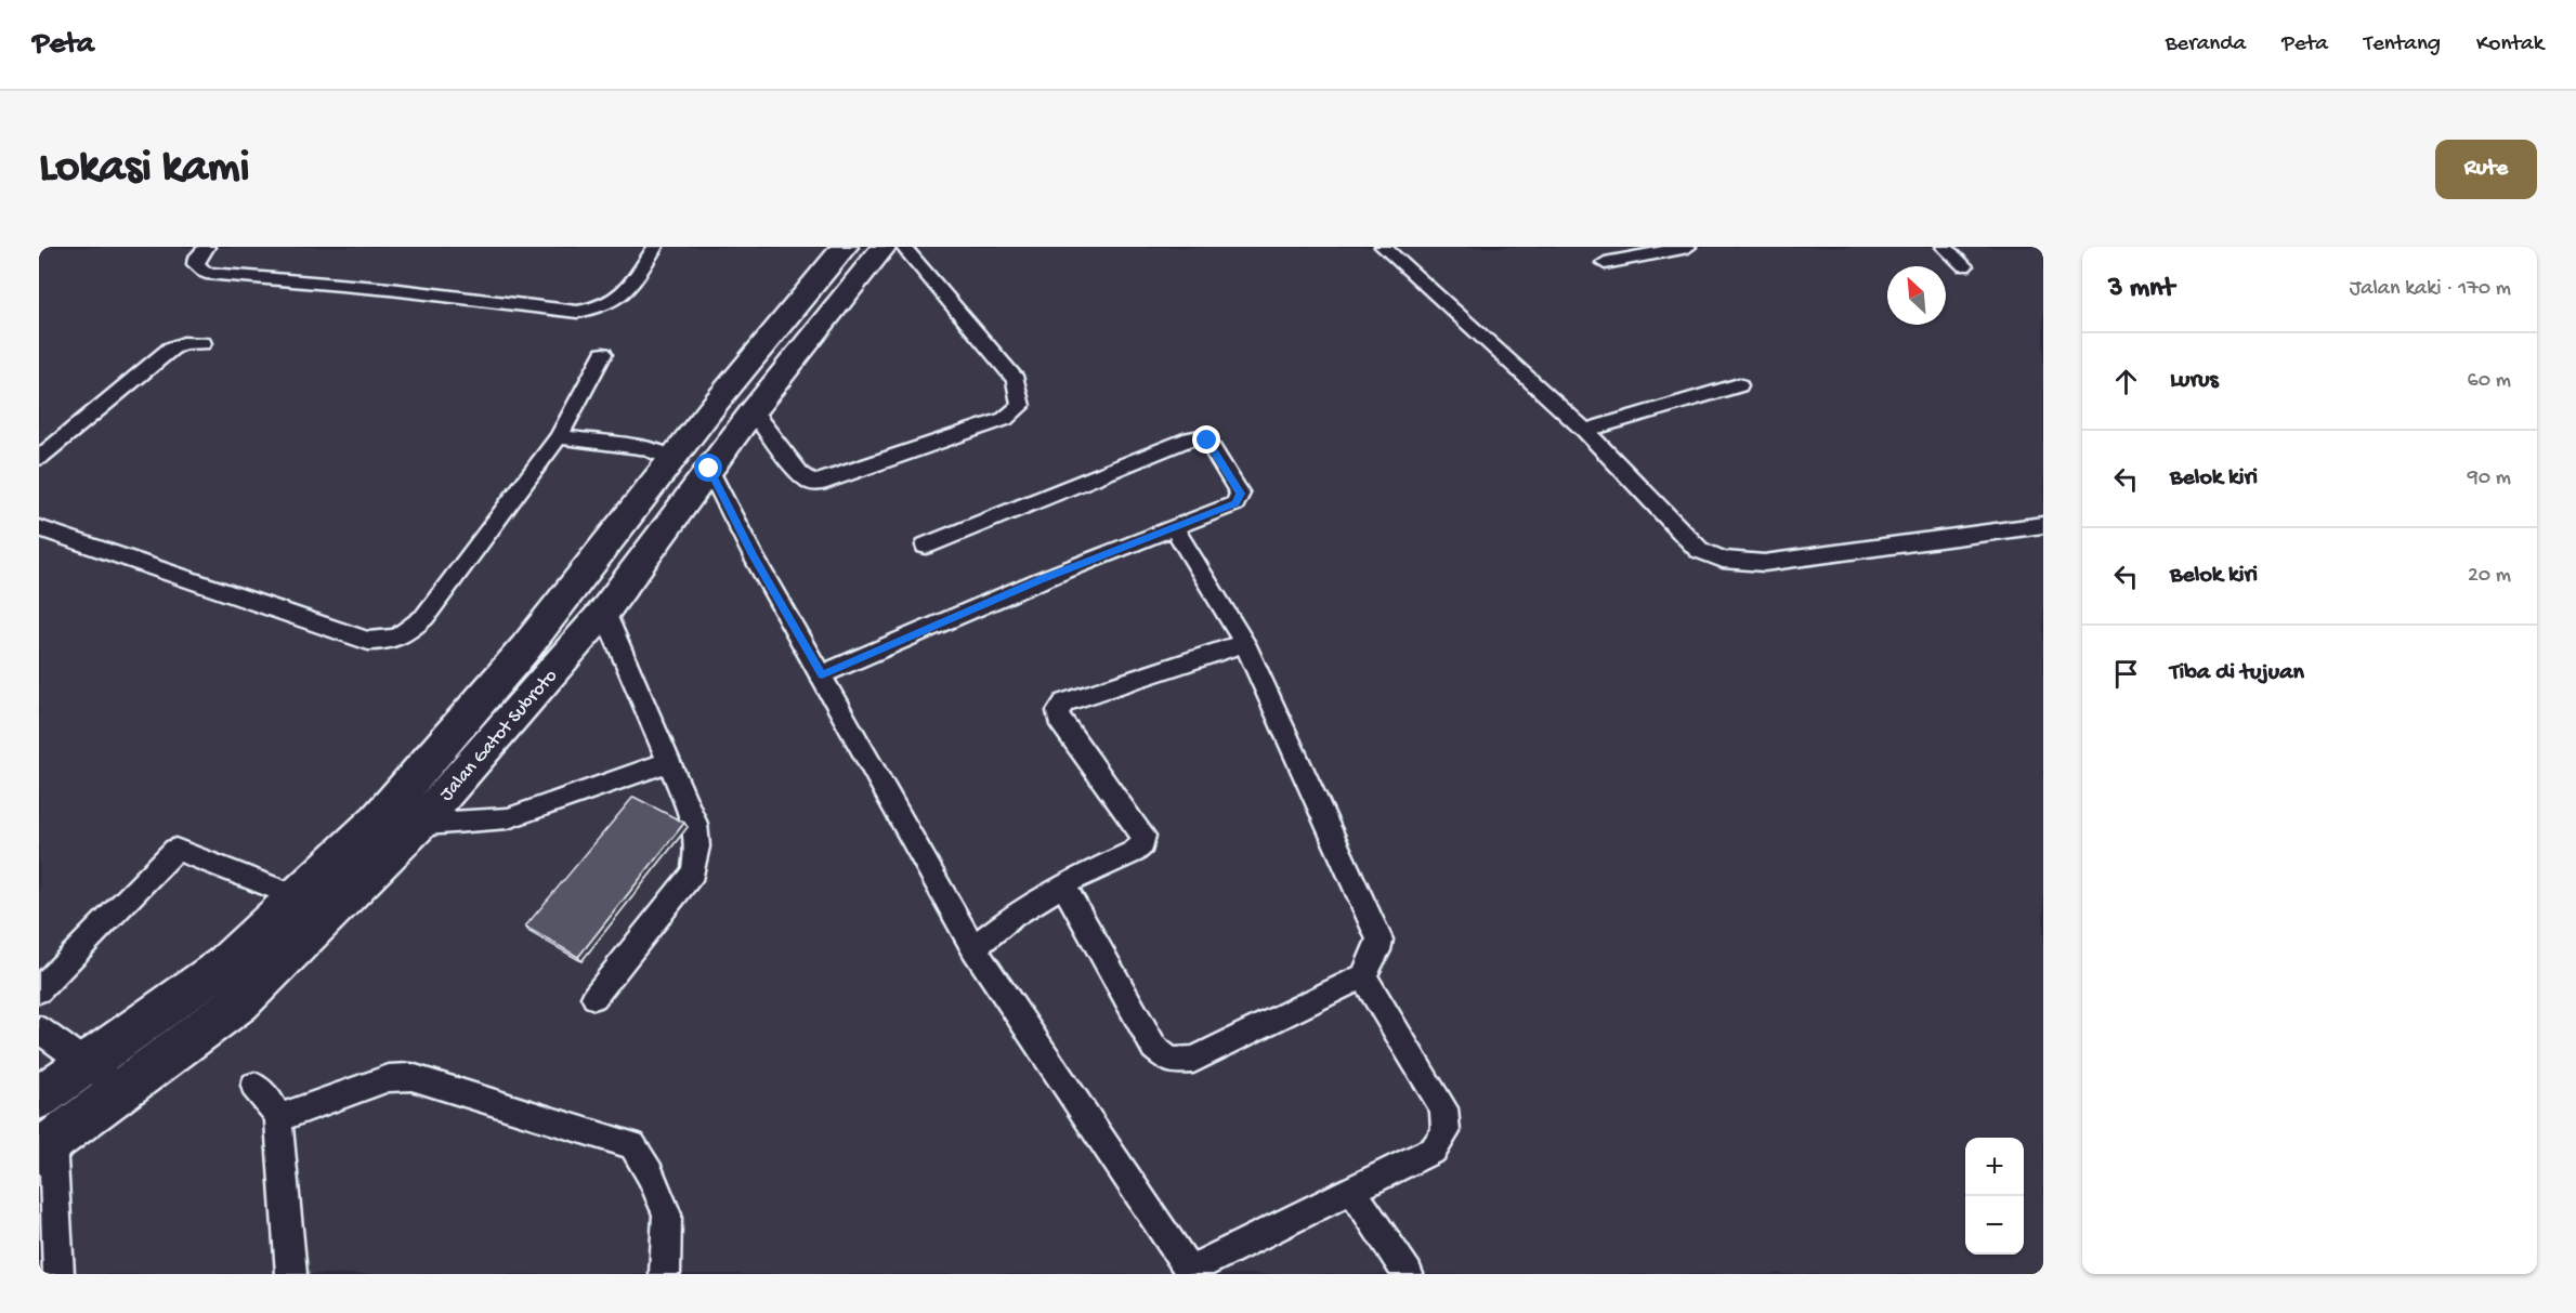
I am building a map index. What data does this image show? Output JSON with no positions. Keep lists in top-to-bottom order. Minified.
{"streets":{"highway":["Jalan Gatot Subroto"]},"north":"top left","page":{"header":"Peta","nav":["Beranda","Peta","Tentang","Kontak"],"buttons":"Rute","title":"Lokasi kami","heading":["3 mnt","Jalan kaki · 170 m"],"list":[["Lurus","60 m"],["Belok kiri","90 m"],["Belok kiri","20 m"],"Tiba di tujuan"],"map_buttons":["+","−"]}}
